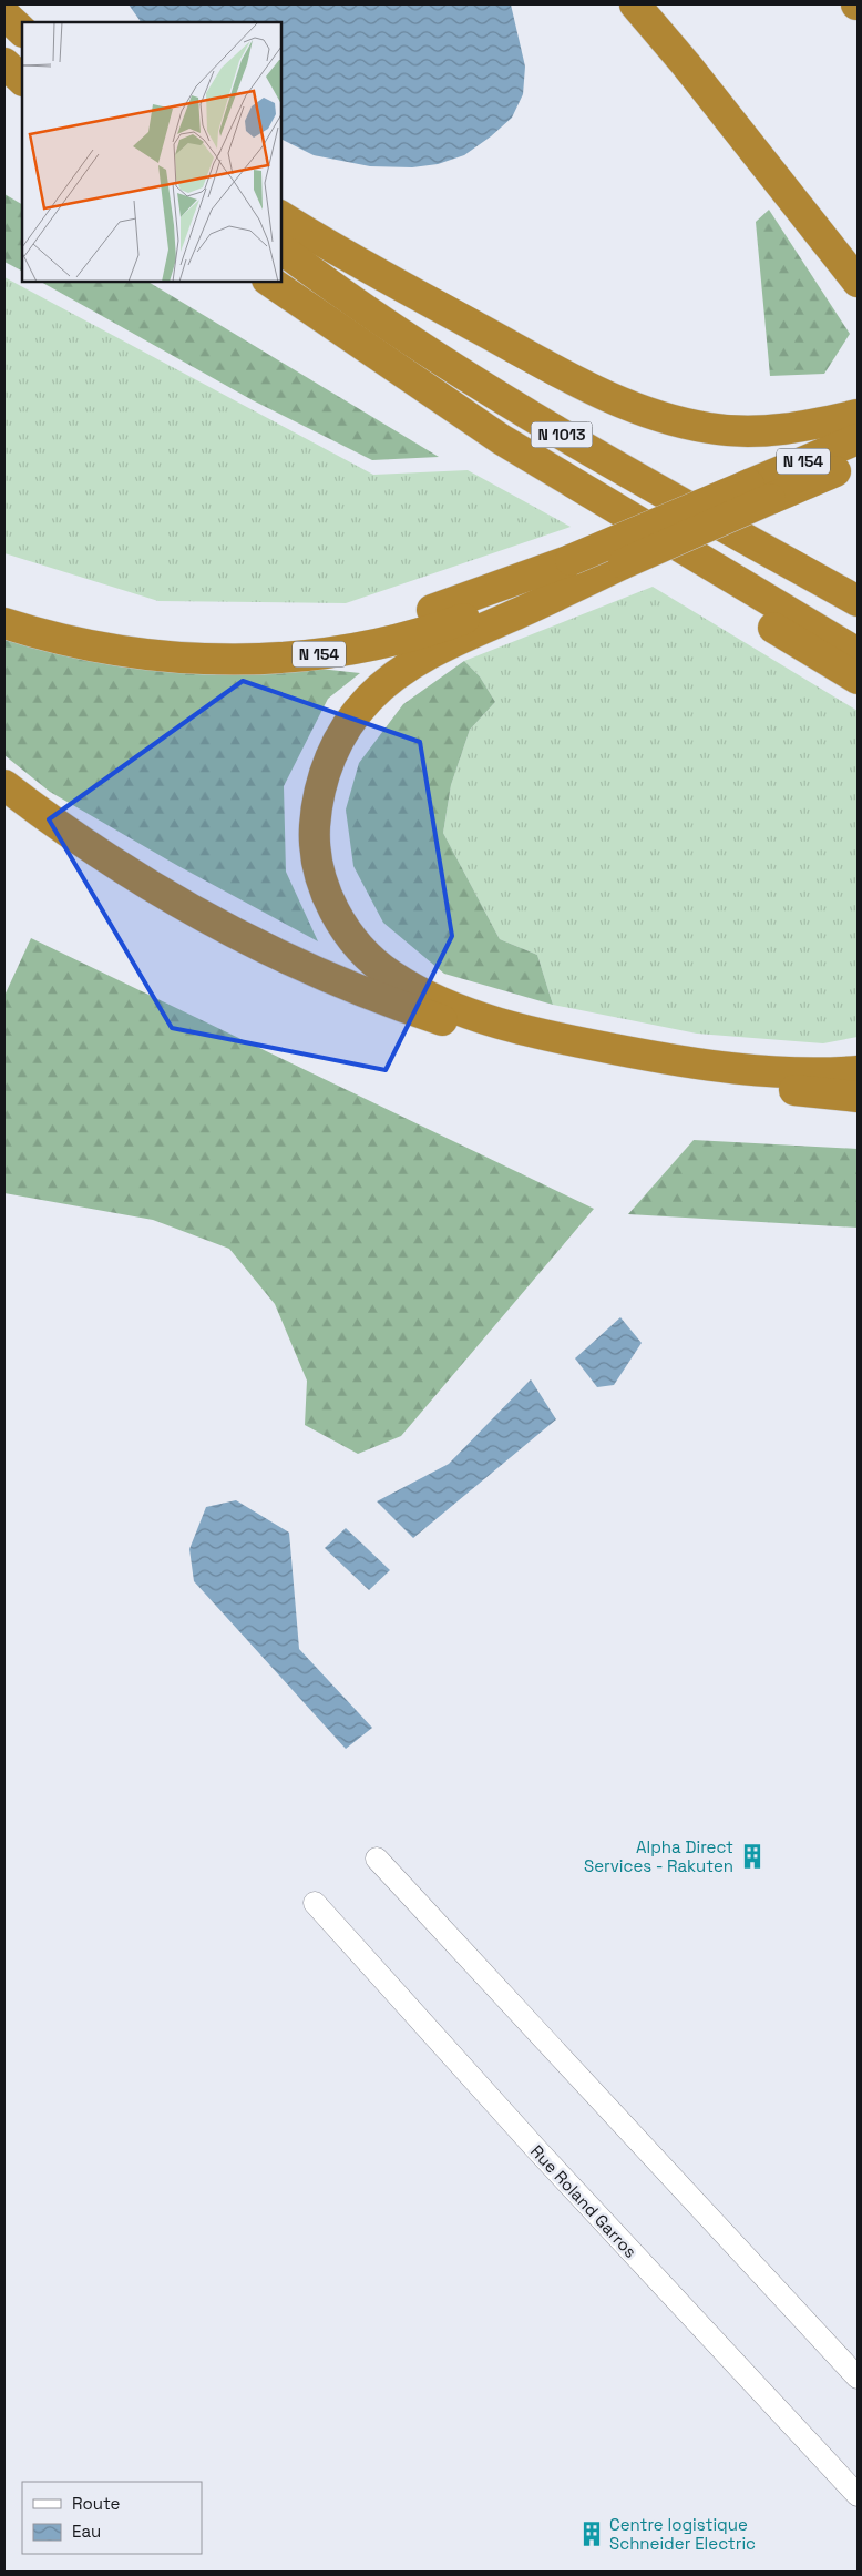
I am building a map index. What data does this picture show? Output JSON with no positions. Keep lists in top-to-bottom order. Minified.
{"streets":{"highway":["N 1013","N 154"],"street":["Rue Roland Garros"]},"places":{"building":["Alpha Direct Services - Rakuten","Centre logistique Schneider Electric"]},"legend":["Route","Eau"]}
